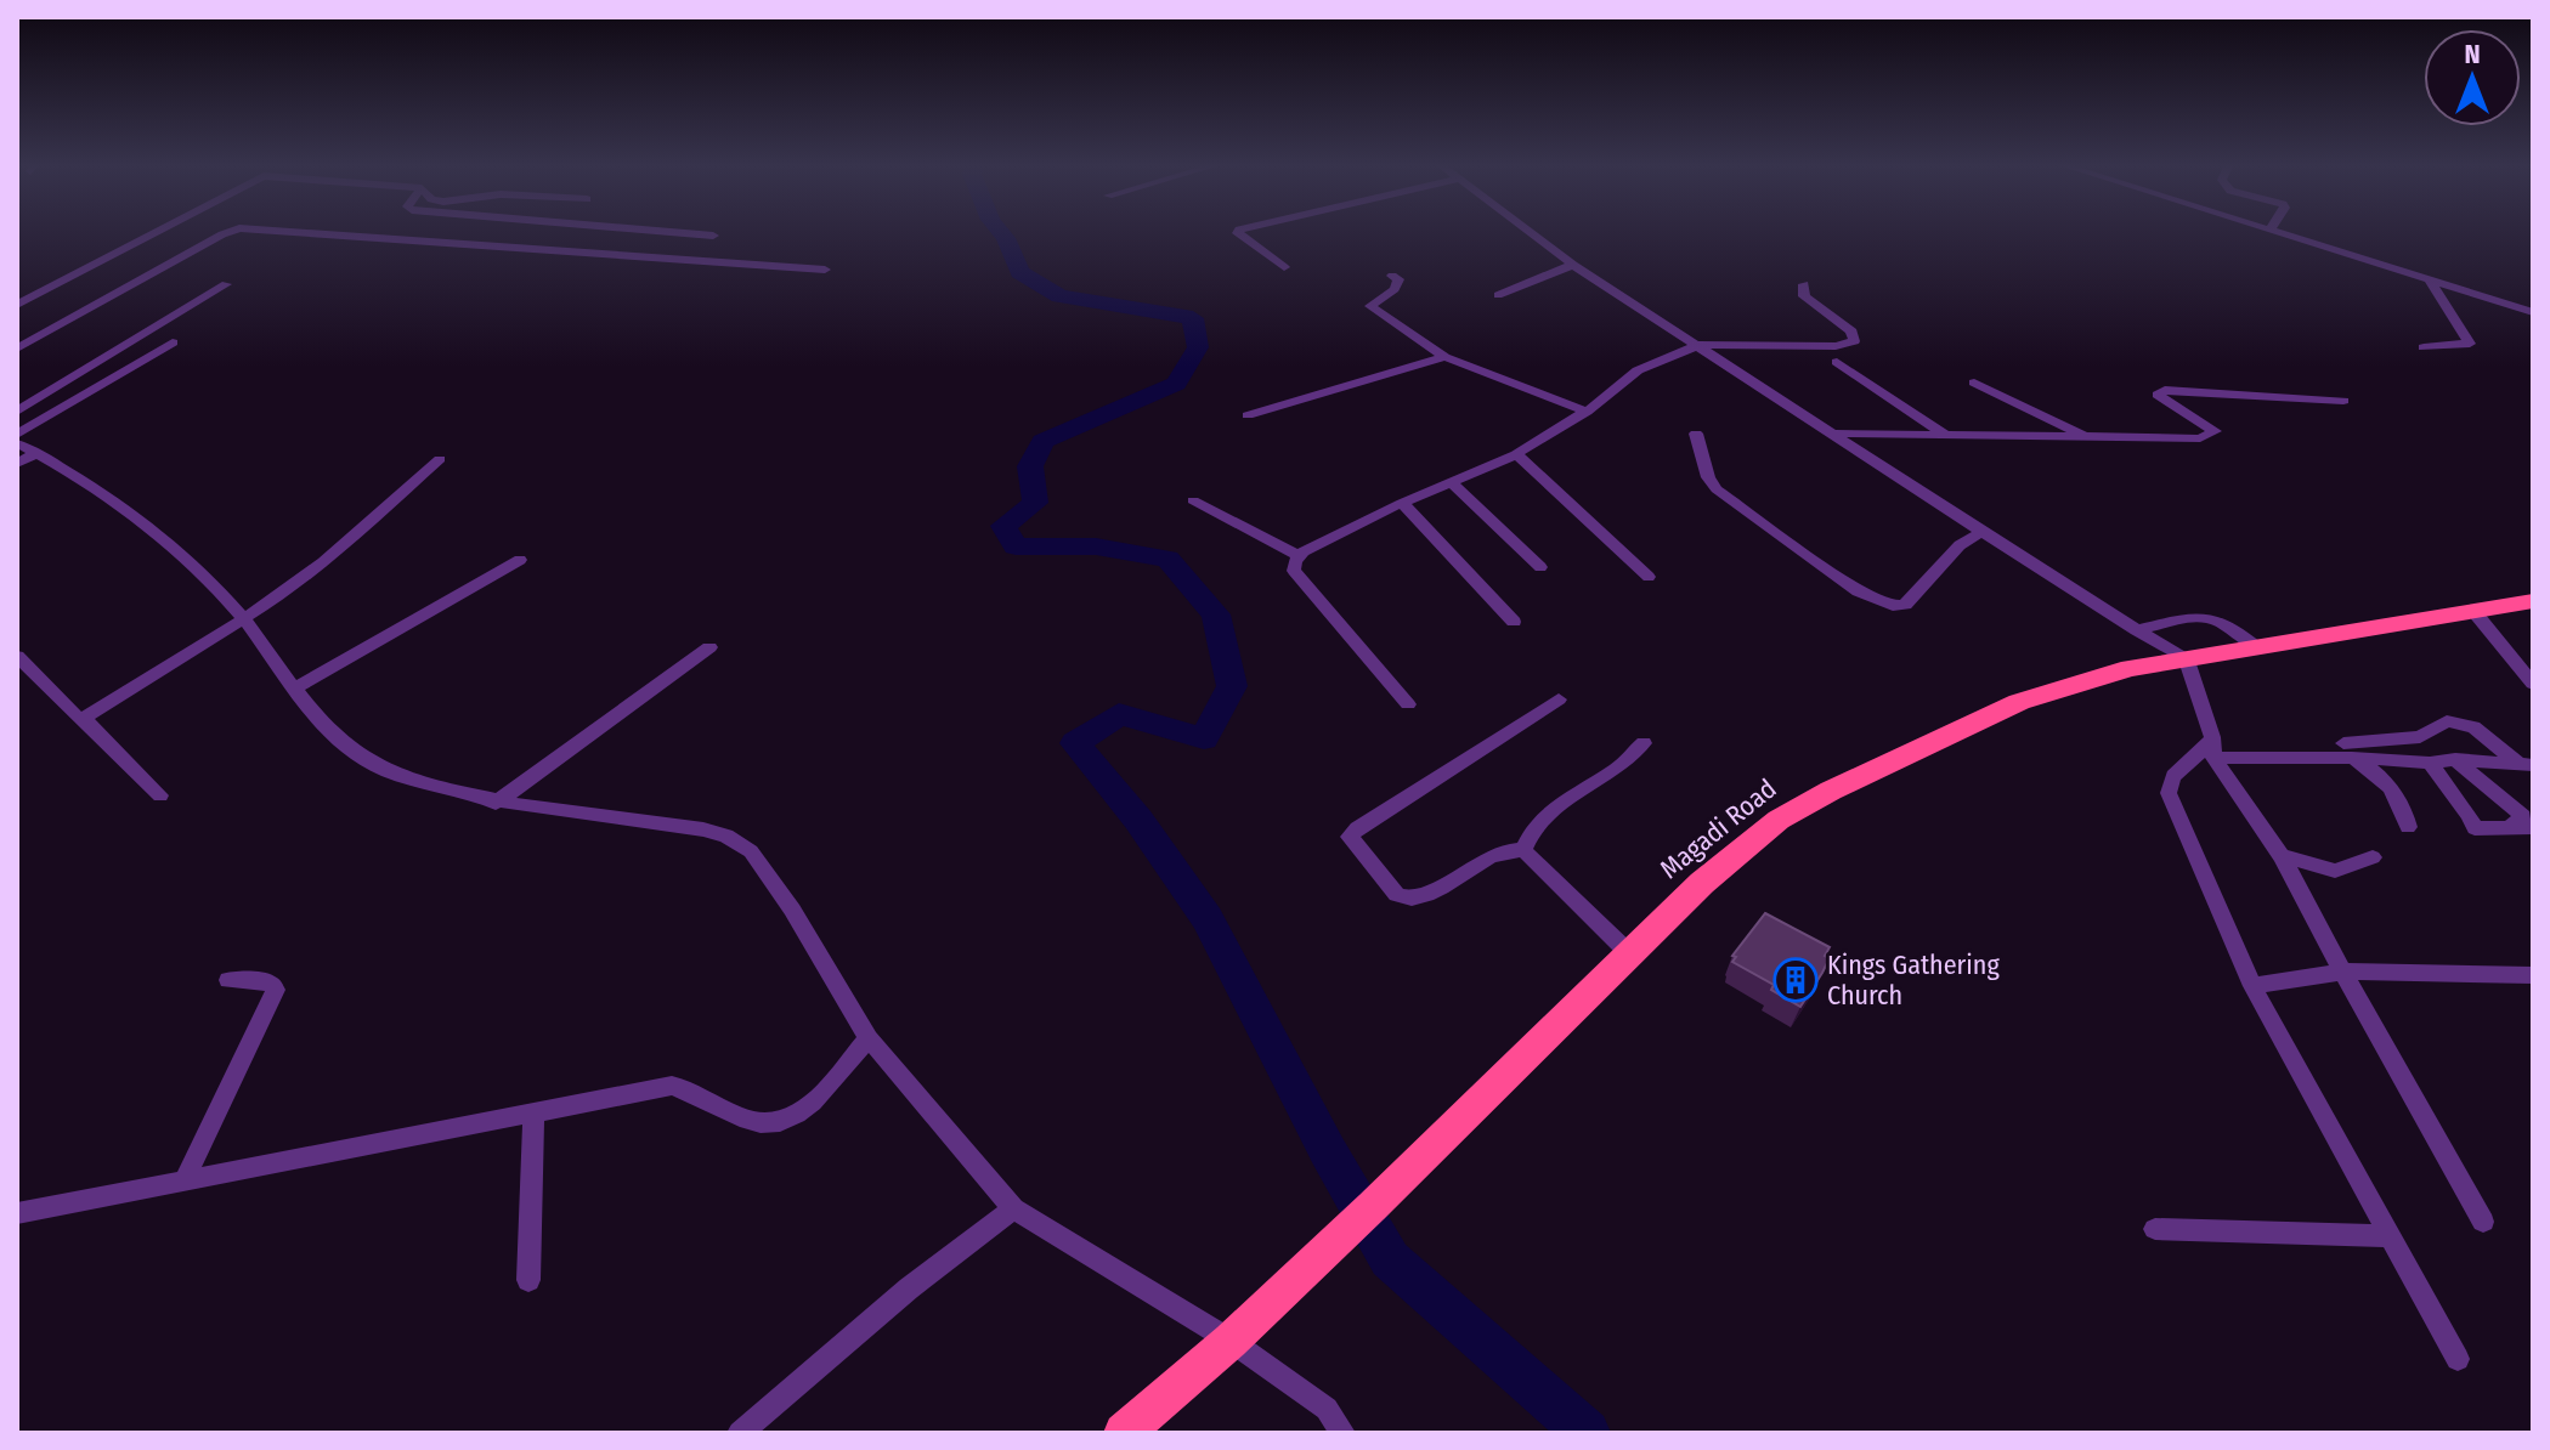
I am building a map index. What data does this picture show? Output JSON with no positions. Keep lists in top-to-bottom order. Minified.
{"streets":{"highway":["Magadi Road"]},"places":{"building":["Kings Gathering Church"]},"north":"top"}
